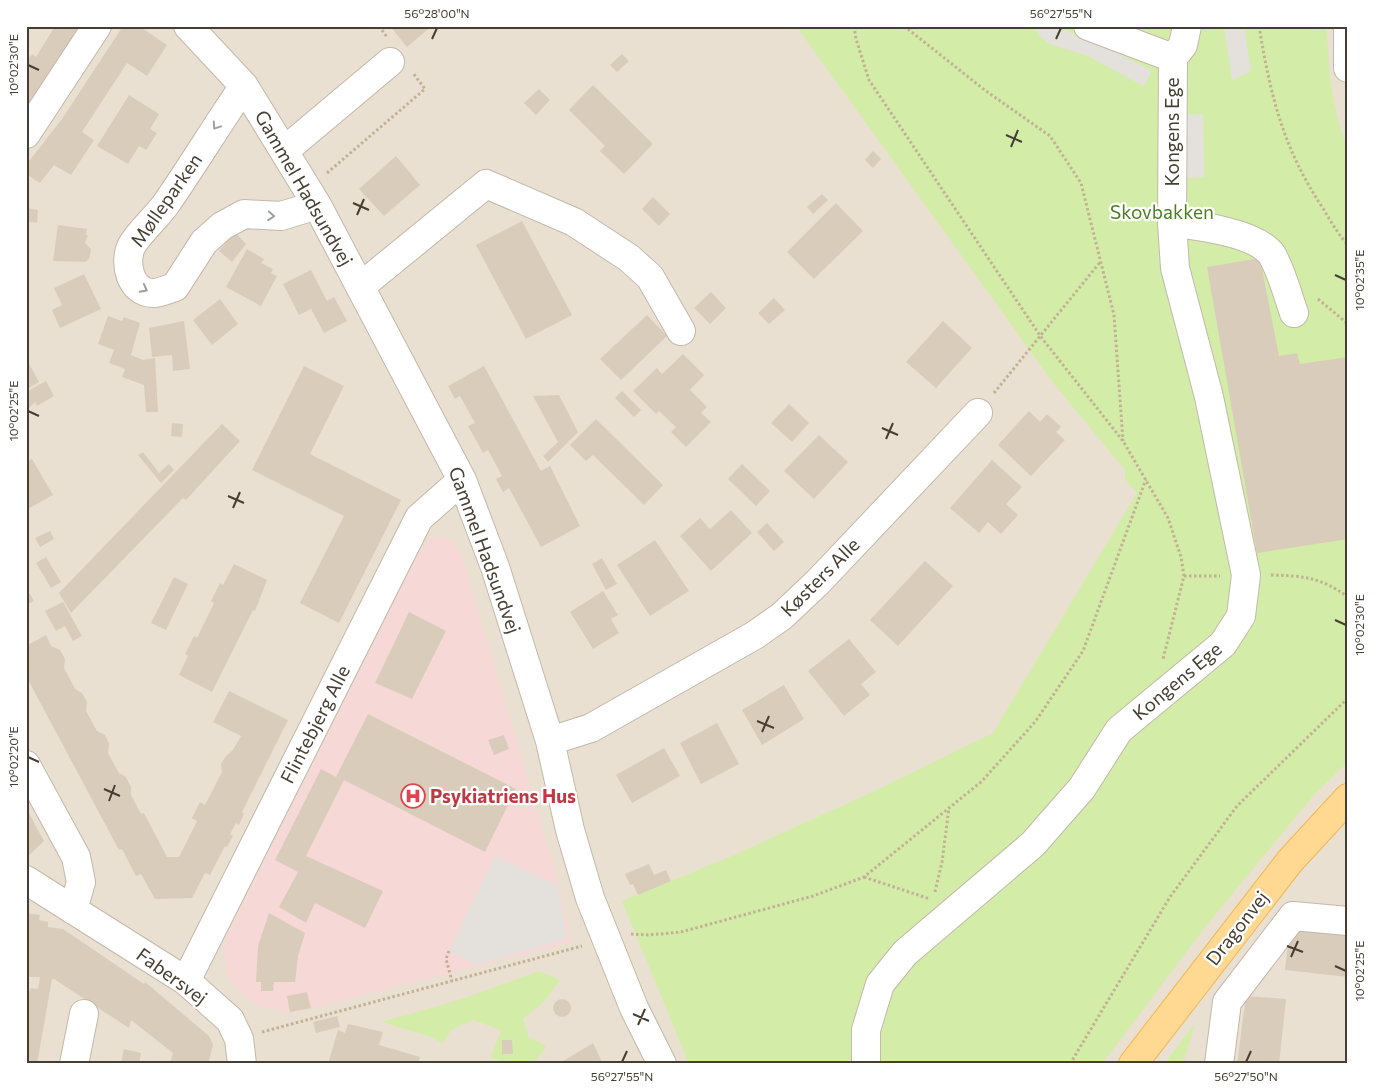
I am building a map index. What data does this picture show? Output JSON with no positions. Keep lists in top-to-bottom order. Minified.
{"streets":{"main road":["Dragonvej"],"street":["Kongens Ege","Gammel Hadsundvej","Mølleparken","Køsters Alle","Flintebjerg Alle","Fabersvej"]},"crossings":[["Gammel Hadsundvej","Mølleparken"],["Gammel Hadsundvej","Køsters Alle"],["Gammel Hadsundvej","Flintebjerg Alle"],["Flintebjerg Alle","Fabersvej"]],"parks":["Skovbakken"],"places":{"hospital":["Psykiatriens Hus"]},"coordinates":["56°28'00\"N","56°27'55\"N","10°02'30\"E","10°02'35\"E","10°02'25\"E","10°02'20\"E","56°27'50\"N"]}
